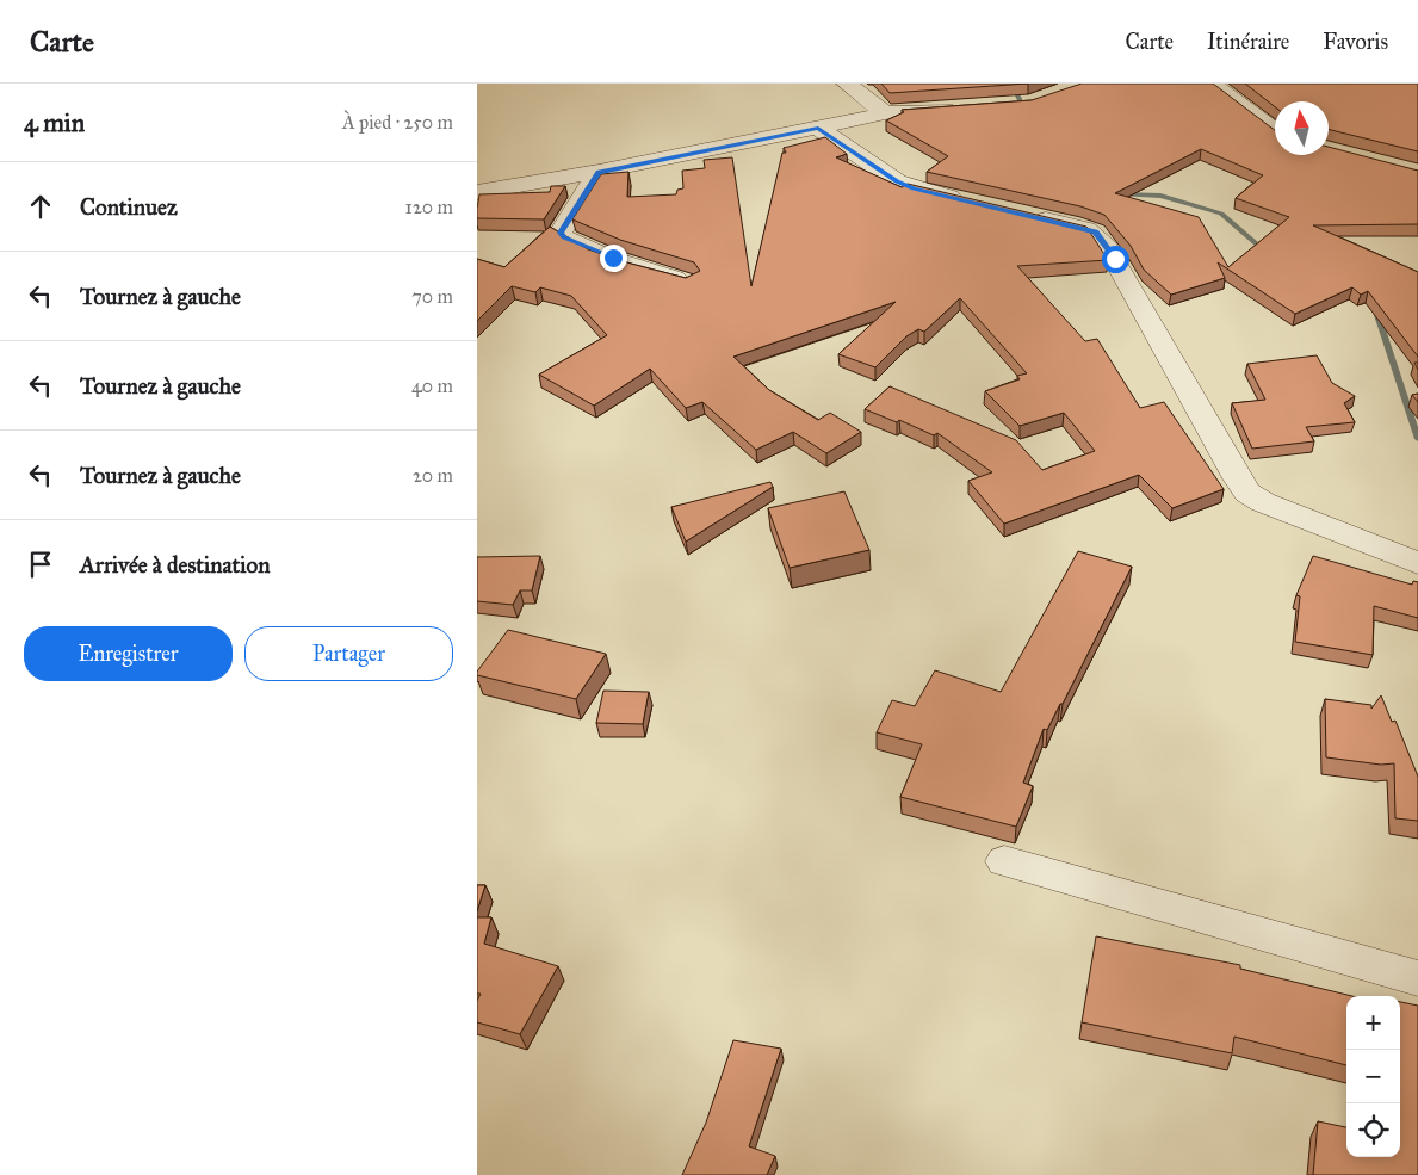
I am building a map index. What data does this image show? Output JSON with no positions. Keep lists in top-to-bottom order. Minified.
{"north":"top","page":{"header":"Carte","nav":["Carte","Itinéraire","Favoris"],"heading":["4 min","À pied · 250 m"],"list":[["Continuez","120 m"],["Tournez à gauche","70 m"],["Tournez à gauche","40 m"],["Tournez à gauche","20 m"],"Arrivée à destination"],"buttons":["Enregistrer","Partager"],"map_buttons":["+","−"]}}
